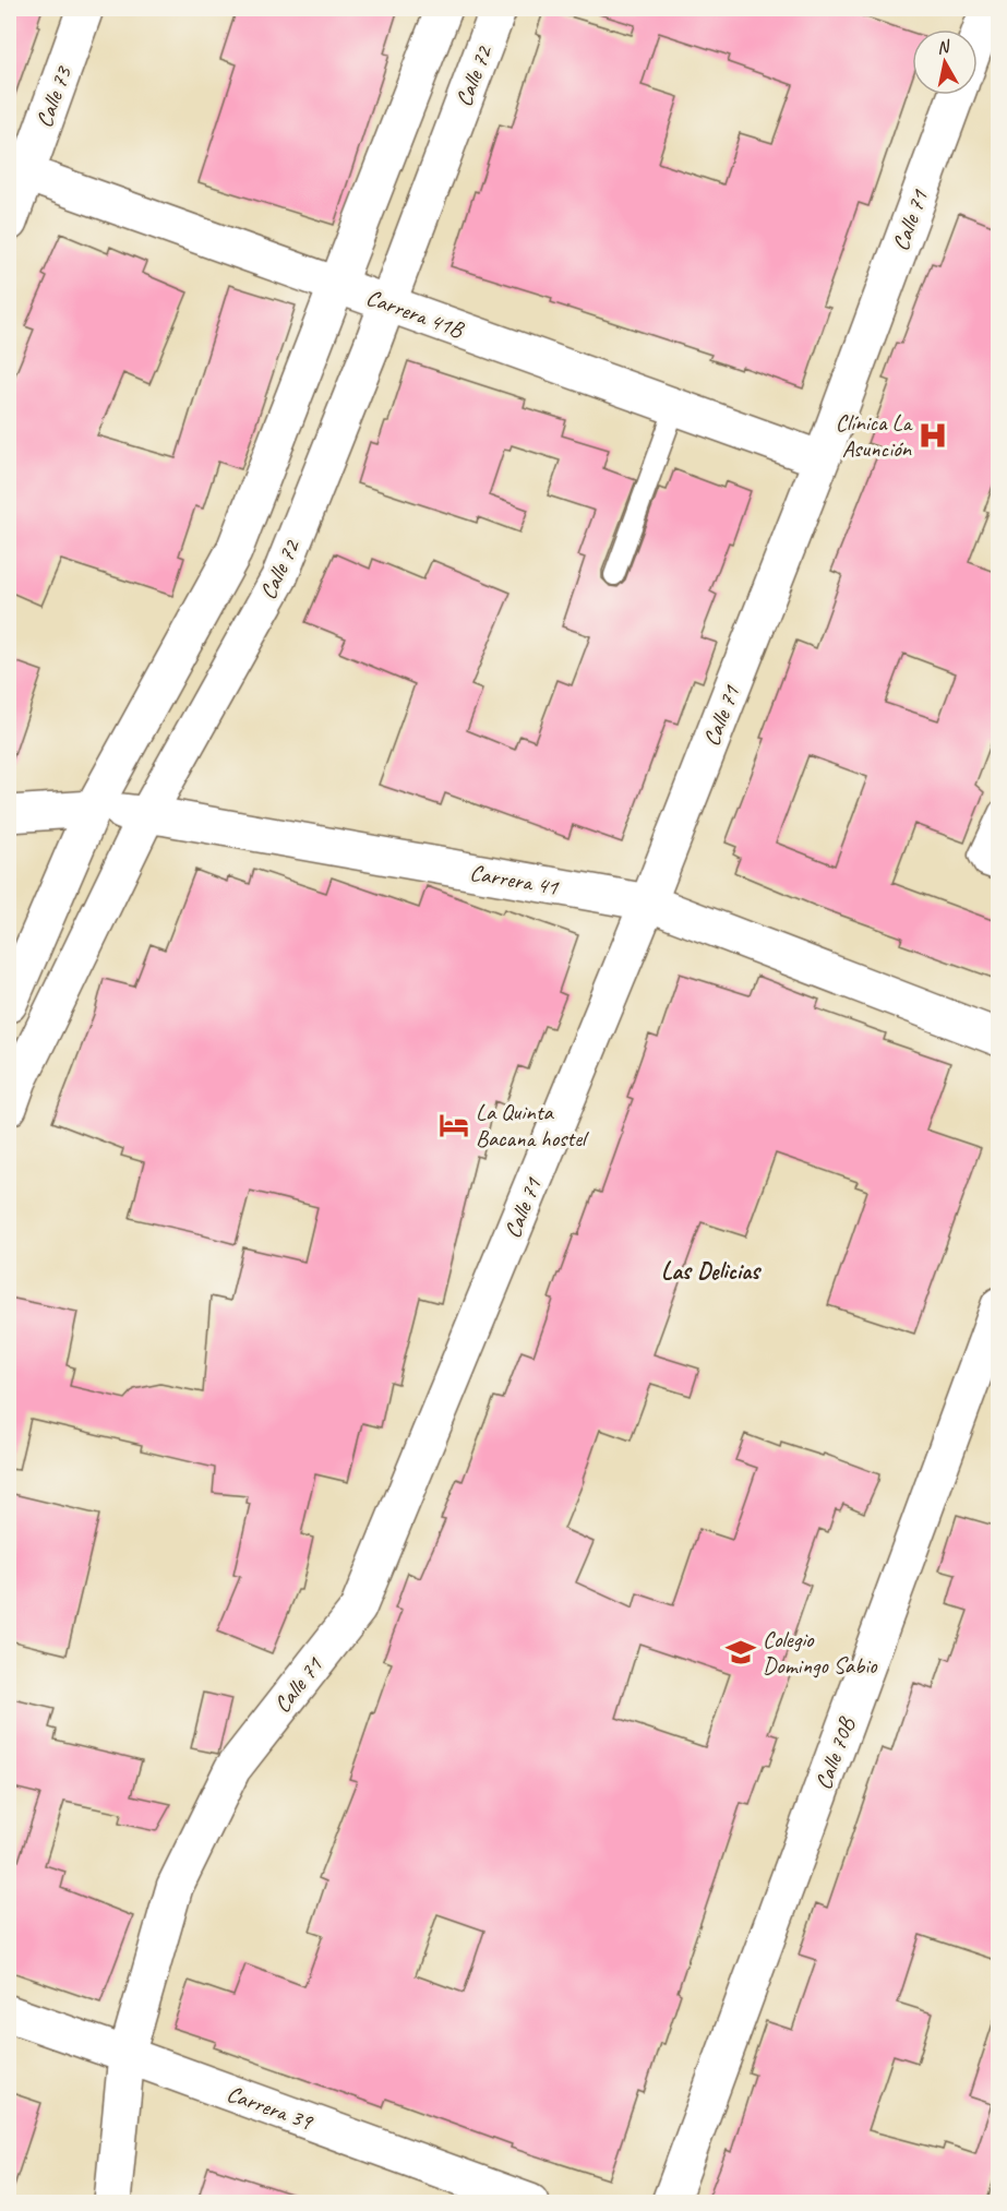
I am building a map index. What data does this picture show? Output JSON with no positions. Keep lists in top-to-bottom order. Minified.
{"streets":{"street":["Calle 72","Calle 73","Calle 71","Carrera 41B","Carrera 41","Calle 70B","Carrera 39"]},"crossings":[["Calle 72","Carrera 41B"],["Calle 72","Carrera 41"],["Calle 73","Carrera 41B"],["Calle 71","Carrera 41B"],["Calle 71","Carrera 41"],["Calle 71","Carrera 39"]],"districts":["Las Delicias"],"places":{"hospital":["Clínica La Asunción"],"hotel":["La Quinta Bacana hostel"],"school or university":["Colegio Domingo Sabio"]},"north":"top"}
